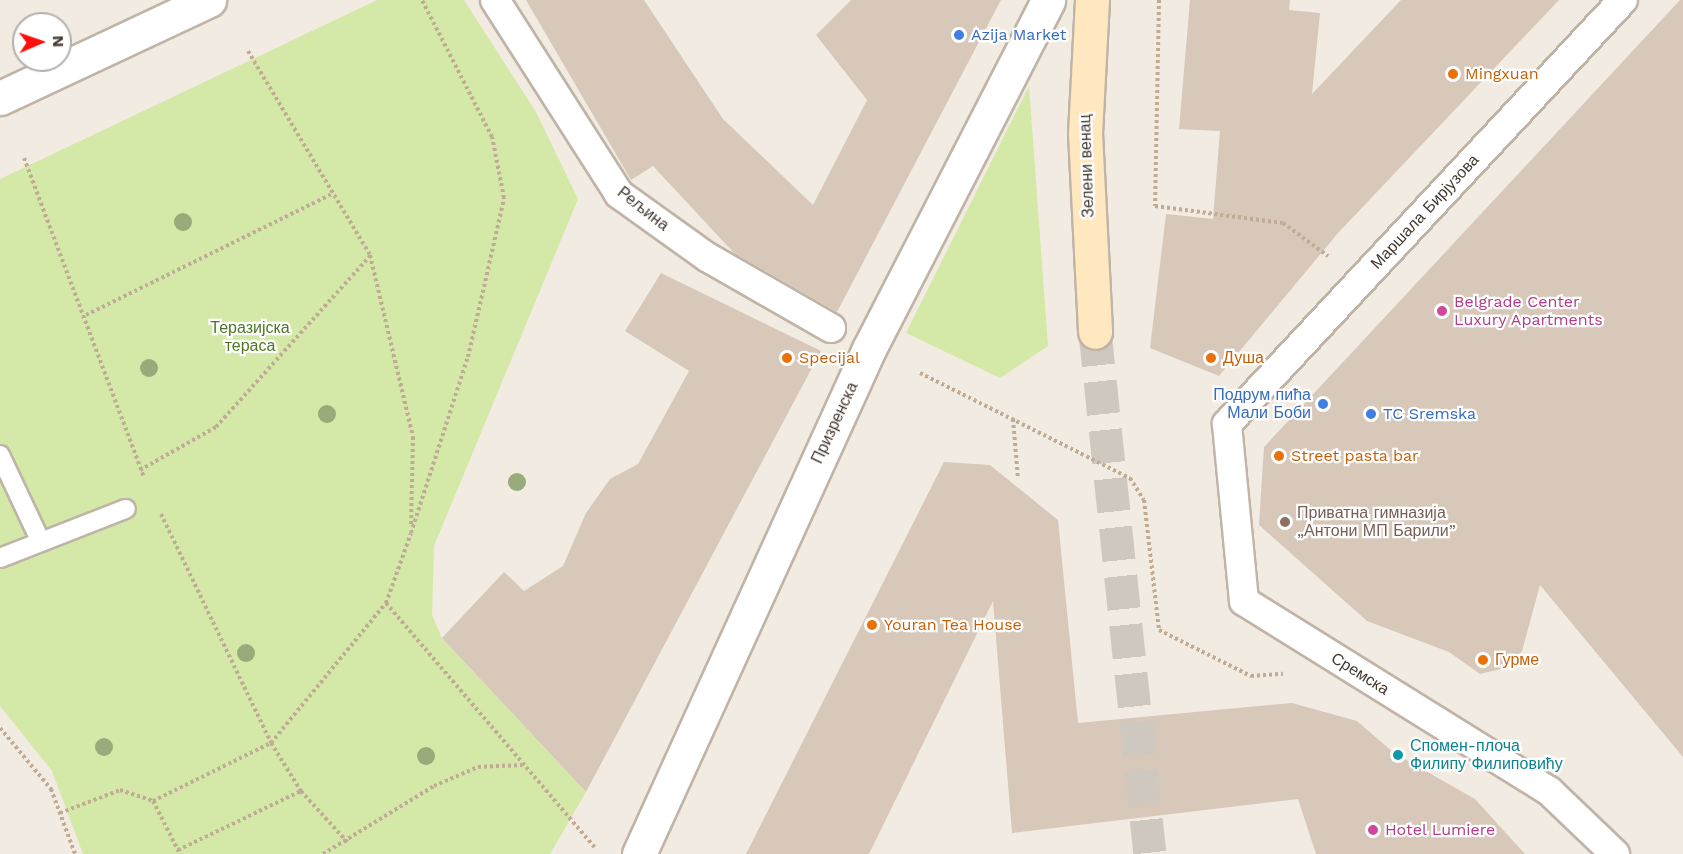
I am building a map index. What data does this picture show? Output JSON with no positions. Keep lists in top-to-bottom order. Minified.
{"streets":{"main road":["Зелени венац"],"street":["Рељина","Маршала Бирјузова","Призренска","Сремска"]},"crossings":[["Рељина","Призренска"],["Маршала Бирјузова","Сремска"]],"parks":["Теразијска тераса"],"places":["Azija Market","Mingxuan","Belgrade Center Luxury Apartments","Specijal","Душа","Подрум пића Мали Боби","TC Sremska","Street pasta bar","Приватна гимназија „Антони МП Барили”","Youran Tea House","Гурме","Спомен-плоча Филипу Филиповићу","Hotel Lumiere"],"north":"right"}
